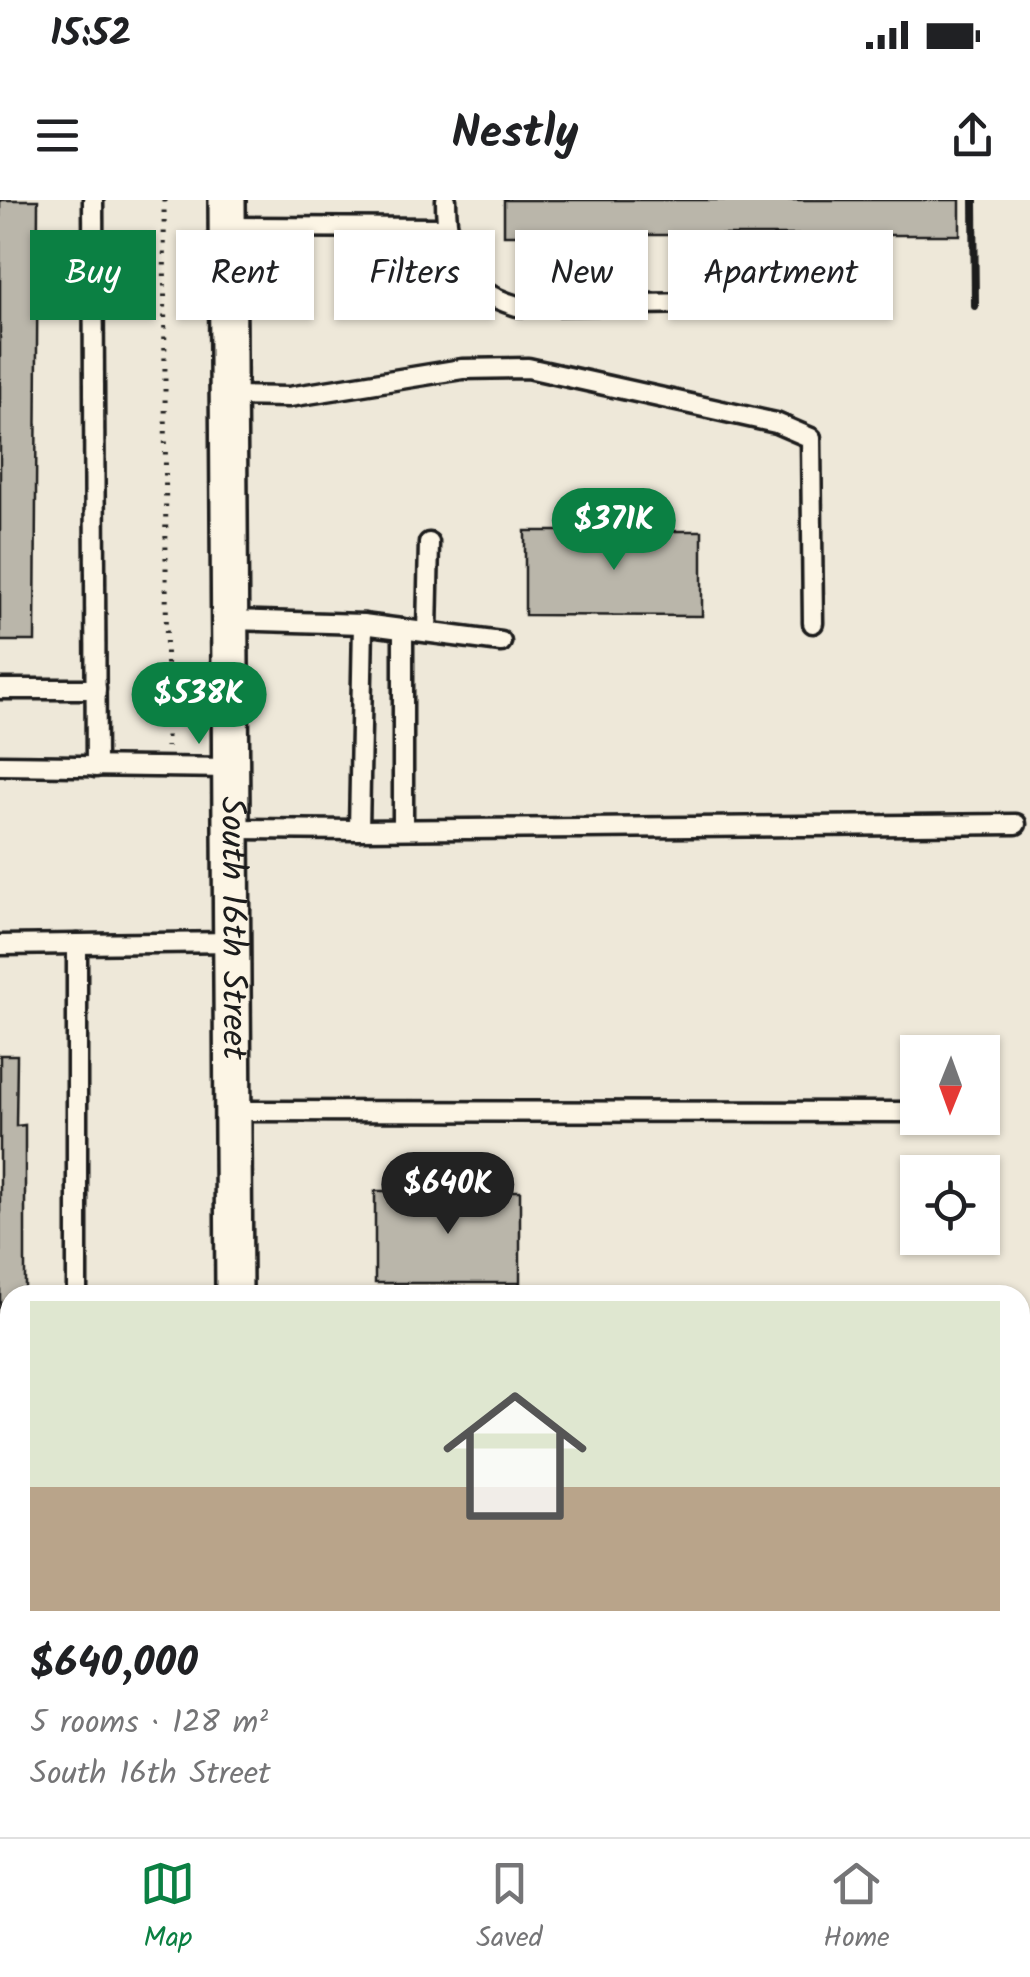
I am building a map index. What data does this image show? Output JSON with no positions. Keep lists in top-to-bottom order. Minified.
{"streets":{"street":["South 16th Street"]},"north":"bottom","page":{"status":"15:52","header":"Nestly","chip":["Buy","Rent","Filters","New","Apartment"],"price":["$371K","$538K","$640K"],"list":[{"name":"$640,000","note":"5 rooms · 128 m² · South 16th Street"}],"tabs":["Map","Saved","Home"]}}
